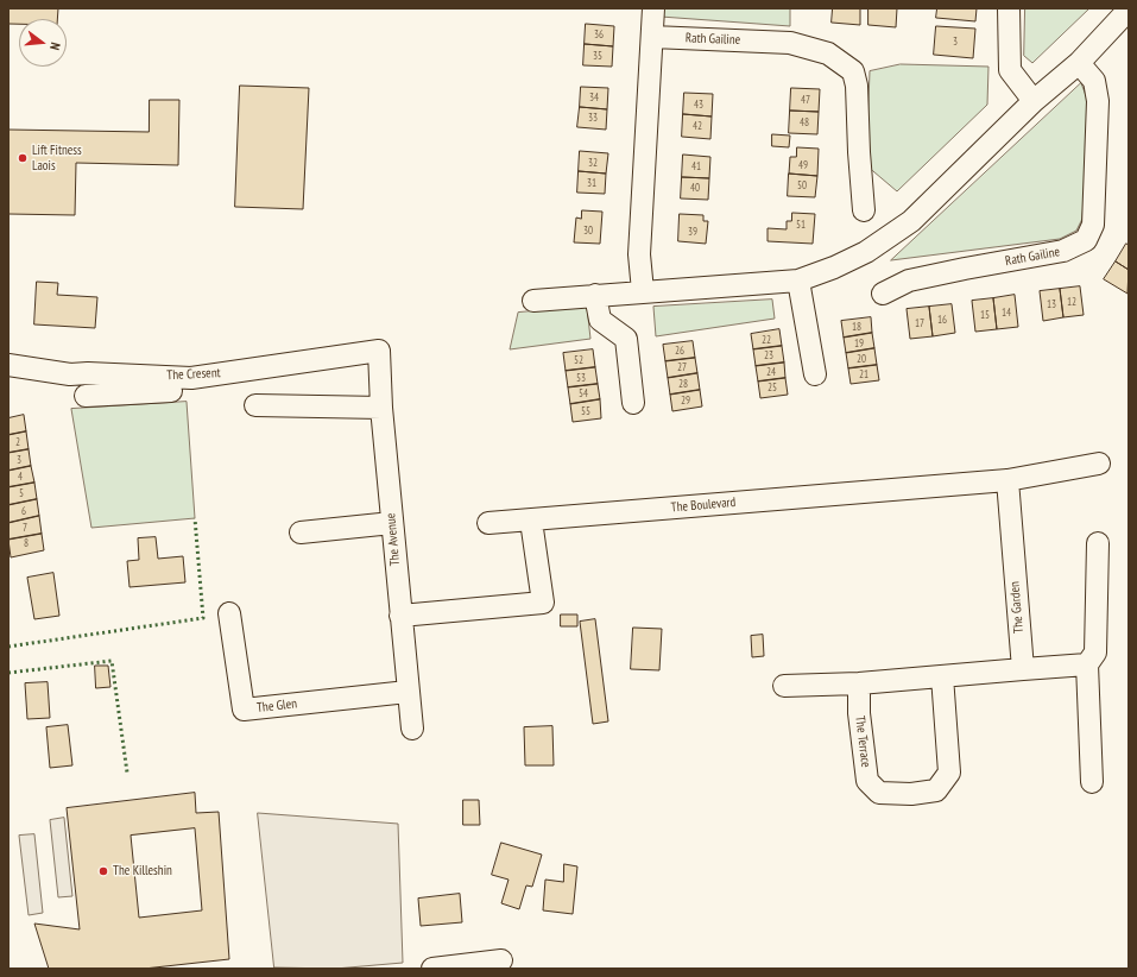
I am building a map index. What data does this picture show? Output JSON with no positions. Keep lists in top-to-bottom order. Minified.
{"streets":{"street":["Rath Gailine","The Cresent","The Boulevard","The Avenue","The Garden","The Glen","The Terrace"]},"crossings":[["The Cresent","The Avenue"],["The Boulevard","The Garden"],["The Avenue","The Glen"]],"places":["Lift Fitness Laois","The Killeshin"],"house_numbers":["36","3","35","34","47","43","33","48","42","32","49","41","31","50","40","51","30","39","12","13","14","15","16","17","18","22","19","26","23","20","52","27","24","21","53","28","25","54","29","55","2","3","4","5","6","7","8"],"north":"right"}
